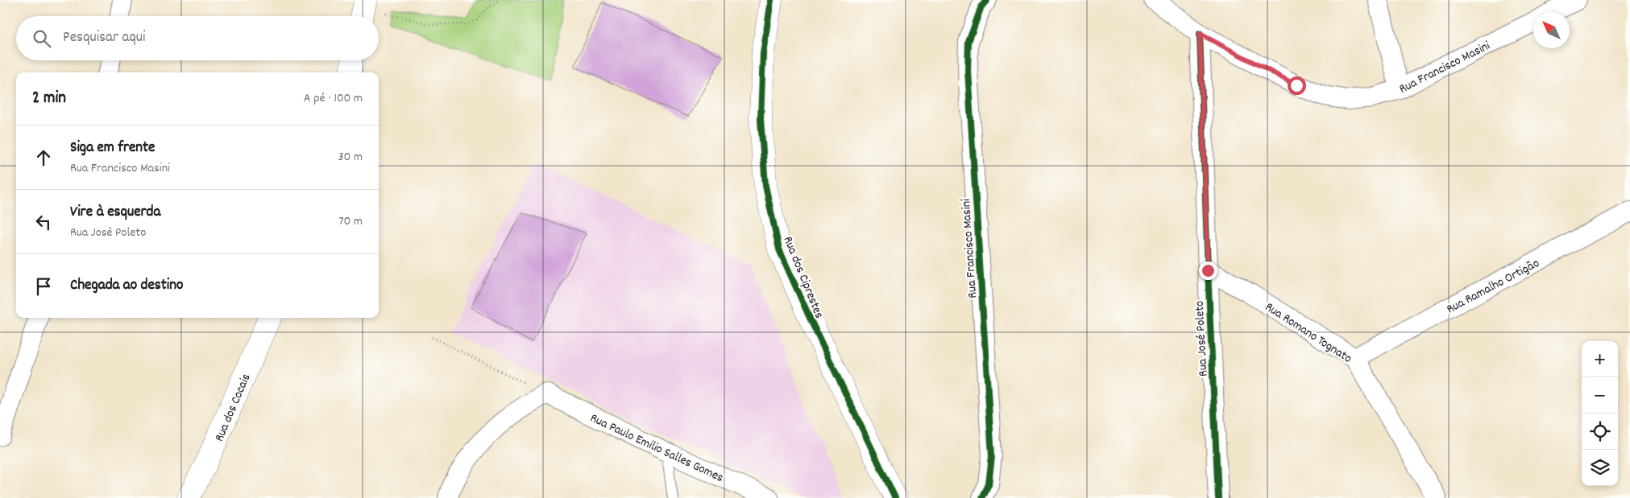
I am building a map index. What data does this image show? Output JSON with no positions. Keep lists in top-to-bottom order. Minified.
{"streets":{"street":["Rua Francisco Masini","Rua dos Ciprestes","Rua Ramalho Ortigão","Rua Romano Tognato","Rua José Poleto","Rua dos Cocais","Rua Paulo Emilio Salles Gomes"]},"crossings":[["Rua Francisco Masini","Rua José Poleto"],["Rua Ramalho Ortigão","Rua Romano Tognato"],["Rua Romano Tognato","Rua José Poleto"]],"north":"top left","page":{"search":"Pesquisar aqui","heading":["2 min","A pé · 100 m"],"list":[["Siga em frente","Rua Francisco Masini","30 m"],["Vire à esquerda","Rua José Poleto","70 m"],"Chegada ao destino"],"map_buttons":["+","−"]}}
